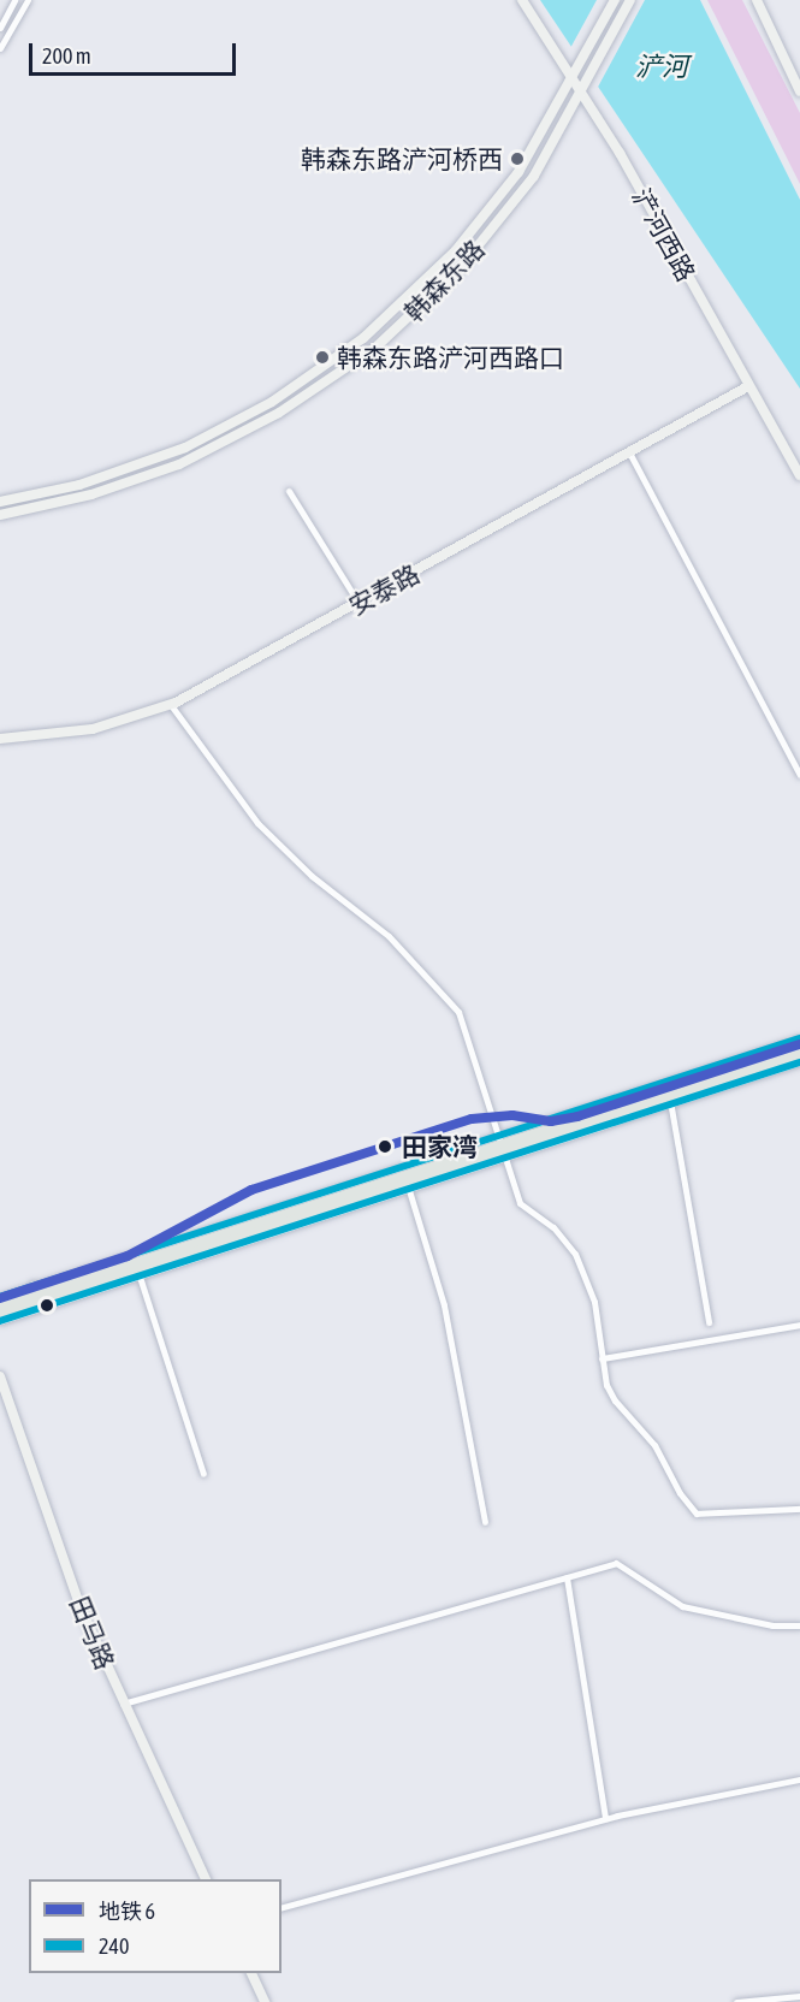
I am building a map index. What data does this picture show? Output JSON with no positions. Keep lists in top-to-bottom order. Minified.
{"streets":{"street":["浐河西路","韩森东路","安泰路","田马路"]},"crossings":[["浐河西路","韩森东路"],["浐河西路","安泰路"]],"water":["浐河"],"places":["韩森东路浐河桥西","韩森东路浐河西路口","田家湾"],"lines":["transit line 240","metro line 6"],"legend":["地铁 6","240"],"scale_bar":"200 m"}
